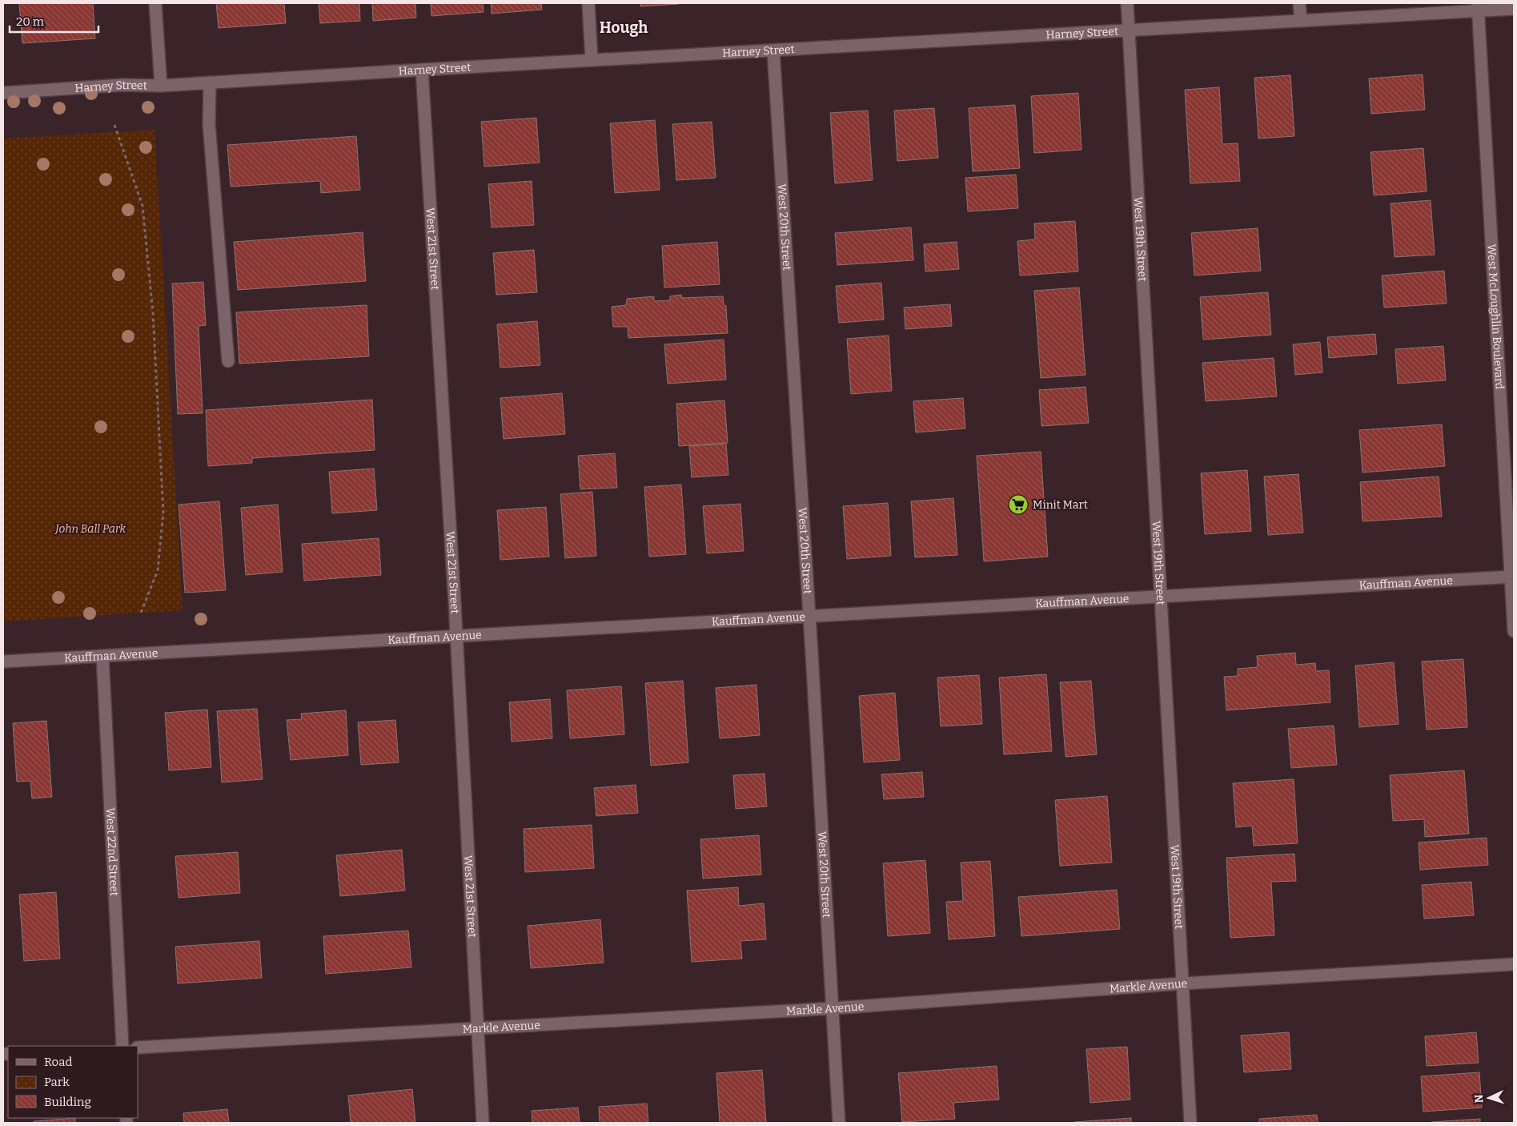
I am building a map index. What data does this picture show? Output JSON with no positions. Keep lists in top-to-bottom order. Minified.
{"streets":{"street":["Harney Street","West 20th Street","West 19th Street","West 21st Street","West McLoughlin Boulevard","Kauffman Avenue","West 22nd Street","Markle Avenue"]},"crossings":[["Harney Street","West 20th Street"],["Harney Street","West 19th Street"],["Harney Street","West 21st Street"],["Harney Street","West McLoughlin Boulevard"],["West 20th Street","Kauffman Avenue"],["West 20th Street","Markle Avenue"],["West 19th Street","Kauffman Avenue"],["West 19th Street","Markle Avenue"],["West 21st Street","Kauffman Avenue"],["West 21st Street","Markle Avenue"],["West McLoughlin Boulevard","Kauffman Avenue"],["Kauffman Avenue","West 22nd Street"]],"districts":["Hough"],"parks":["John Ball Park"],"places":{"supermarket":["Minit Mart"]},"legend":["Road","Park","Building"],"scale_bar":"20 m","north":"left"}
